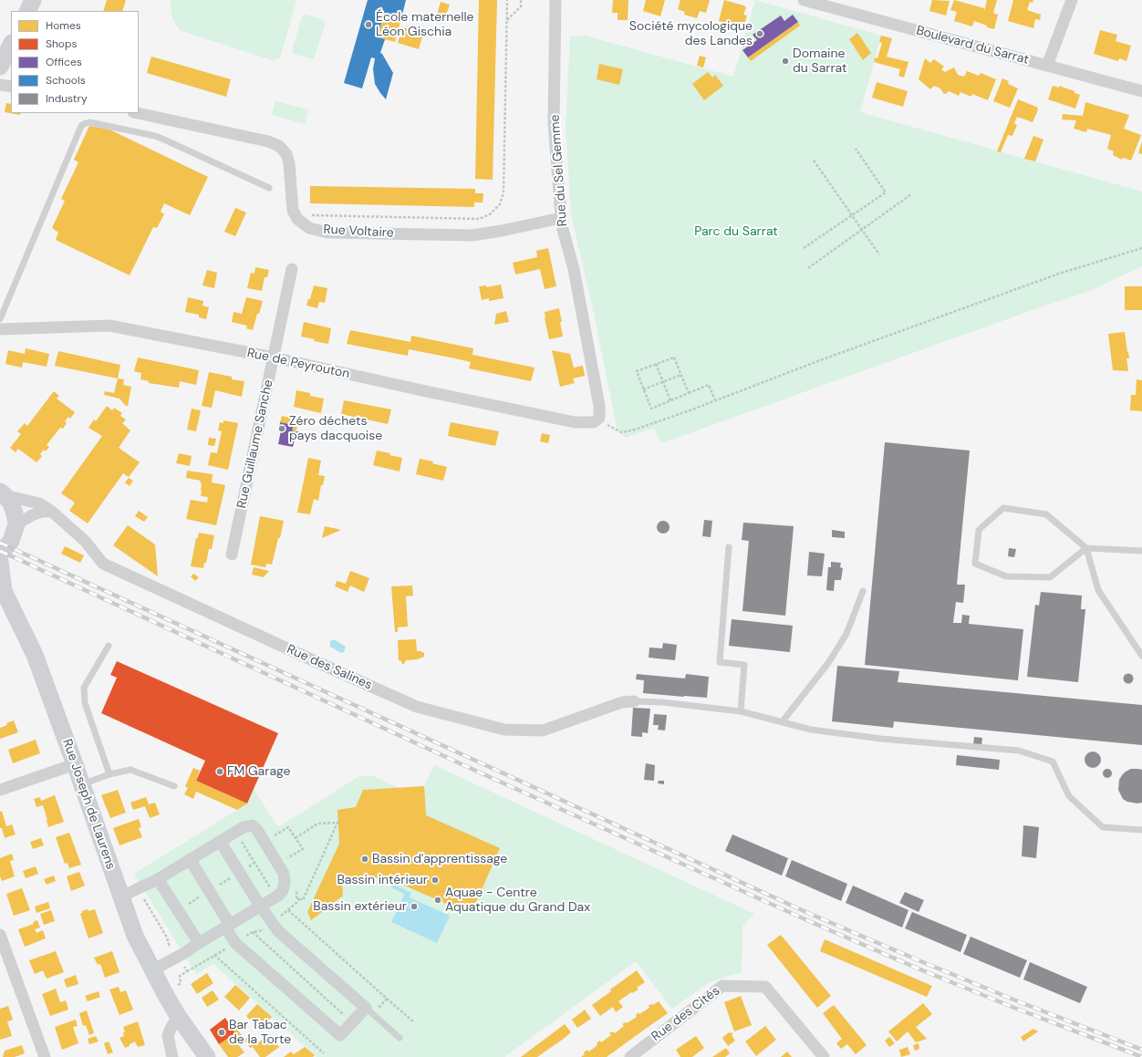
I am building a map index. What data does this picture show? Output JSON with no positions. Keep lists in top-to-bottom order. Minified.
{"streets":{"main road":["Rue Joseph de Laurens"],"street":["Boulevard du Sarrat","Rue du Sel Gemme","Rue Voltaire","Rue de Peyrouton","Rue Guillaume Sanche","Rue des Salines","Rue des Cités"]},"crossings":[["Rue du Sel Gemme","Rue Voltaire"],["Rue du Sel Gemme","Rue de Peyrouton"],["Rue de Peyrouton","Rue Guillaume Sanche"]],"parks":["Parc du Sarrat"],"places":["École maternelle Léon Gischia","Société mycologique des Landes","Domaine du Sarrat","Zéro déchets pays dacquoise","FM Garage","Bassin d'apprentissage","Bassin intérieur","Aquae - Centre Aquatique du Grand Dax","Bassin extérieur","Bar Tabac de la Torte"],"legend":["Homes","Shops","Offices","Schools","Industry"]}
